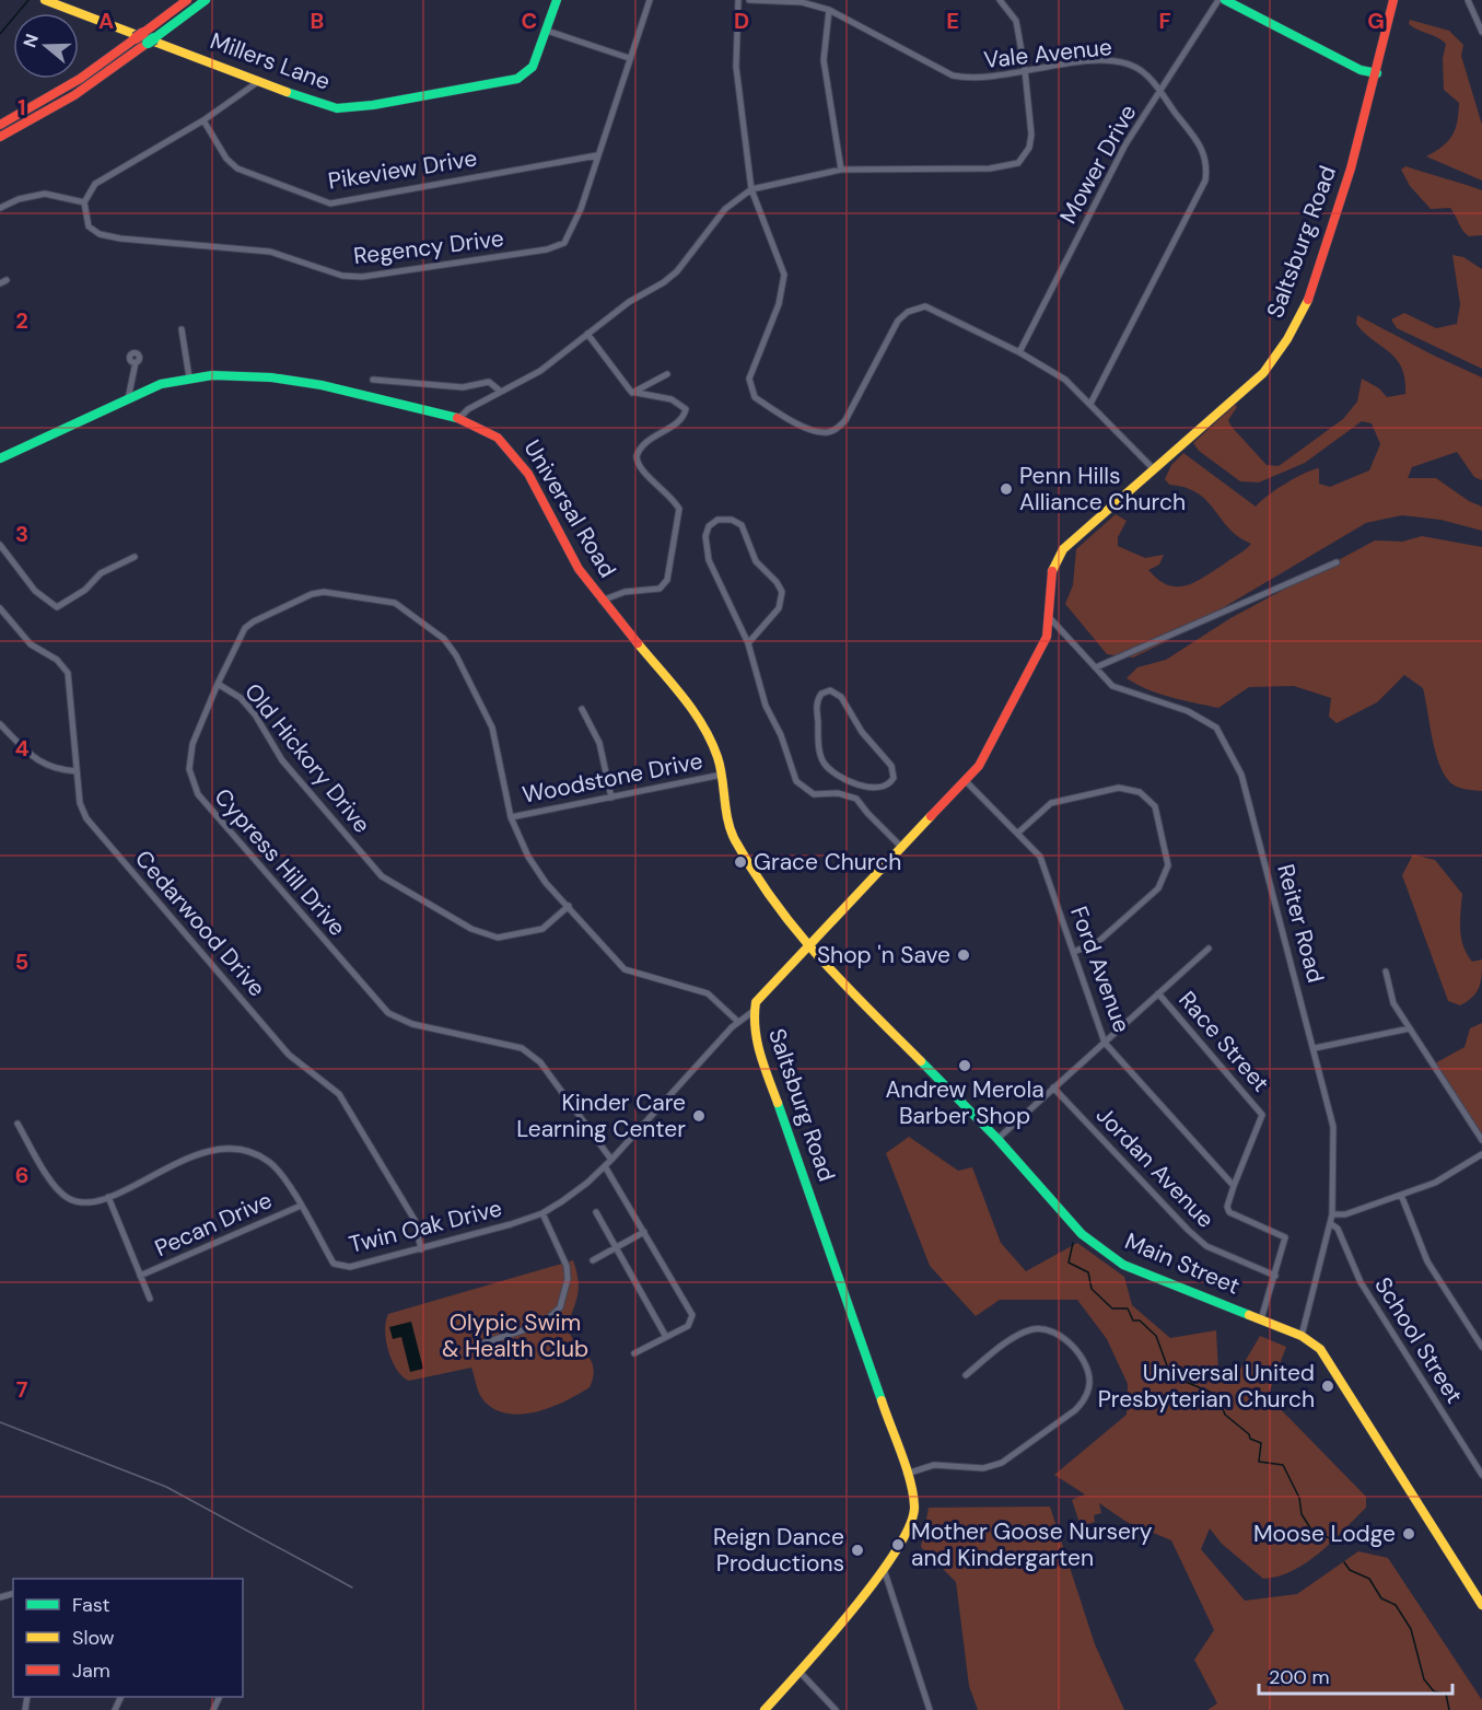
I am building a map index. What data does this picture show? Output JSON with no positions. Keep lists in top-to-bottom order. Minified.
{"streets":{"main road":["Millers Lane","Saltsburg Road","Universal Road","Main Street"],"street":["Vale Avenue","Mower Drive","Pikeview Drive","Regency Drive","Old Hickory Drive","Woodstone Drive","Cypress Hill Drive","Cedarwood Drive","Reiter Road","Ford Avenue","Race Street","Jordan Avenue","Pecan Drive","Twin Oak Drive","School Street"]},"crossings":[["Vale Avenue","Mower Drive"],["Pikeview Drive","Regency Drive"],["Saltsburg Road","Universal Road"],["Saltsburg Road","Reiter Road"],["Saltsburg Road","Ford Avenue"],["Saltsburg Road","Twin Oak Drive"],["Saltsburg Road","Main Street"],["Universal Road","Woodstone Drive"],["Universal Road","Main Street"],["Old Hickory Drive","Cypress Hill Drive"],["Woodstone Drive","Cypress Hill Drive"],["Cypress Hill Drive","Twin Oak Drive"],["Cedarwood Drive","Twin Oak Drive"],["Reiter Road","Main Street"],["Reiter Road","School Street"],["Ford Avenue","Race Street"],["Pecan Drive","Twin Oak Drive"]],"parks":["Olypic Swim & Health Club"],"places":["Penn Hills Alliance Church","Grace Church","Shop 'n Save","Andrew Merola Barber Shop","Kinder Care Learning Center","Universal United Presbyterian Church","Moose Lodge","Mother Goose Nursery and Kindergarten","Reign Dance Productions"],"legend":["Fast","Slow","Jam"],"scale_bar":"200 m","north":"left","grid":{"columns":["A","B","C","D","E","F","G"],"rows":["1","2","3","4","5","6","7"]}}
